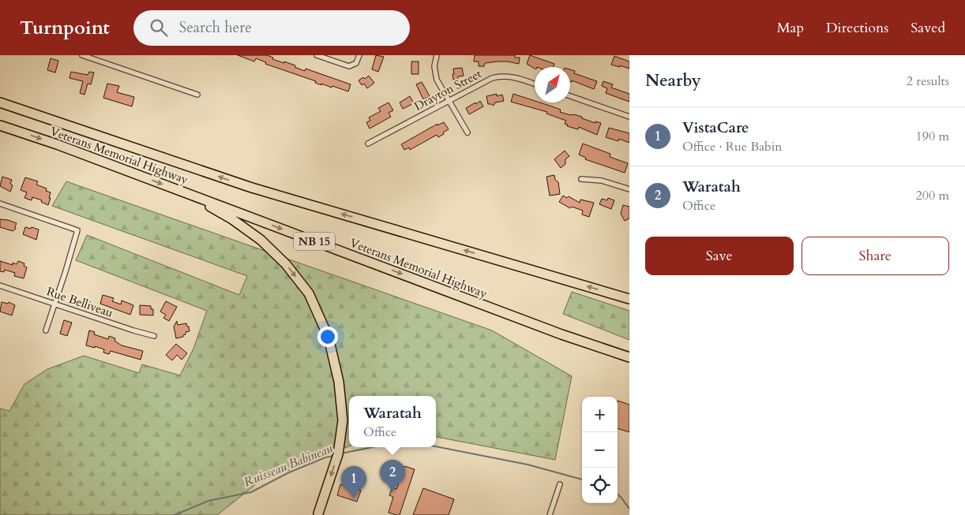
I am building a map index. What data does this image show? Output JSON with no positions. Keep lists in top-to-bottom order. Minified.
{"streets":{"highway":["Veterans Memorial Highway","NB 15"],"street":["Drayton Street","Rue Belliveau"]},"water":["Ruisseau Babineau"],"north":"top right","page":{"header":"Turnpoint","search":"Search here","nav":["Map","Directions","Saved"],"heading":["Nearby","2 results"],"list":[{"mark":"1","name":"VistaCare","note":"Office · Rue Babin","value":"190 m"},{"mark":"2","name":"Waratah","note":"Office","value":"200 m"}],"buttons":["Save","Share"],"popup":["Waratah","Office"],"map_buttons":["+","−"],"pins":["2","1"]}}
